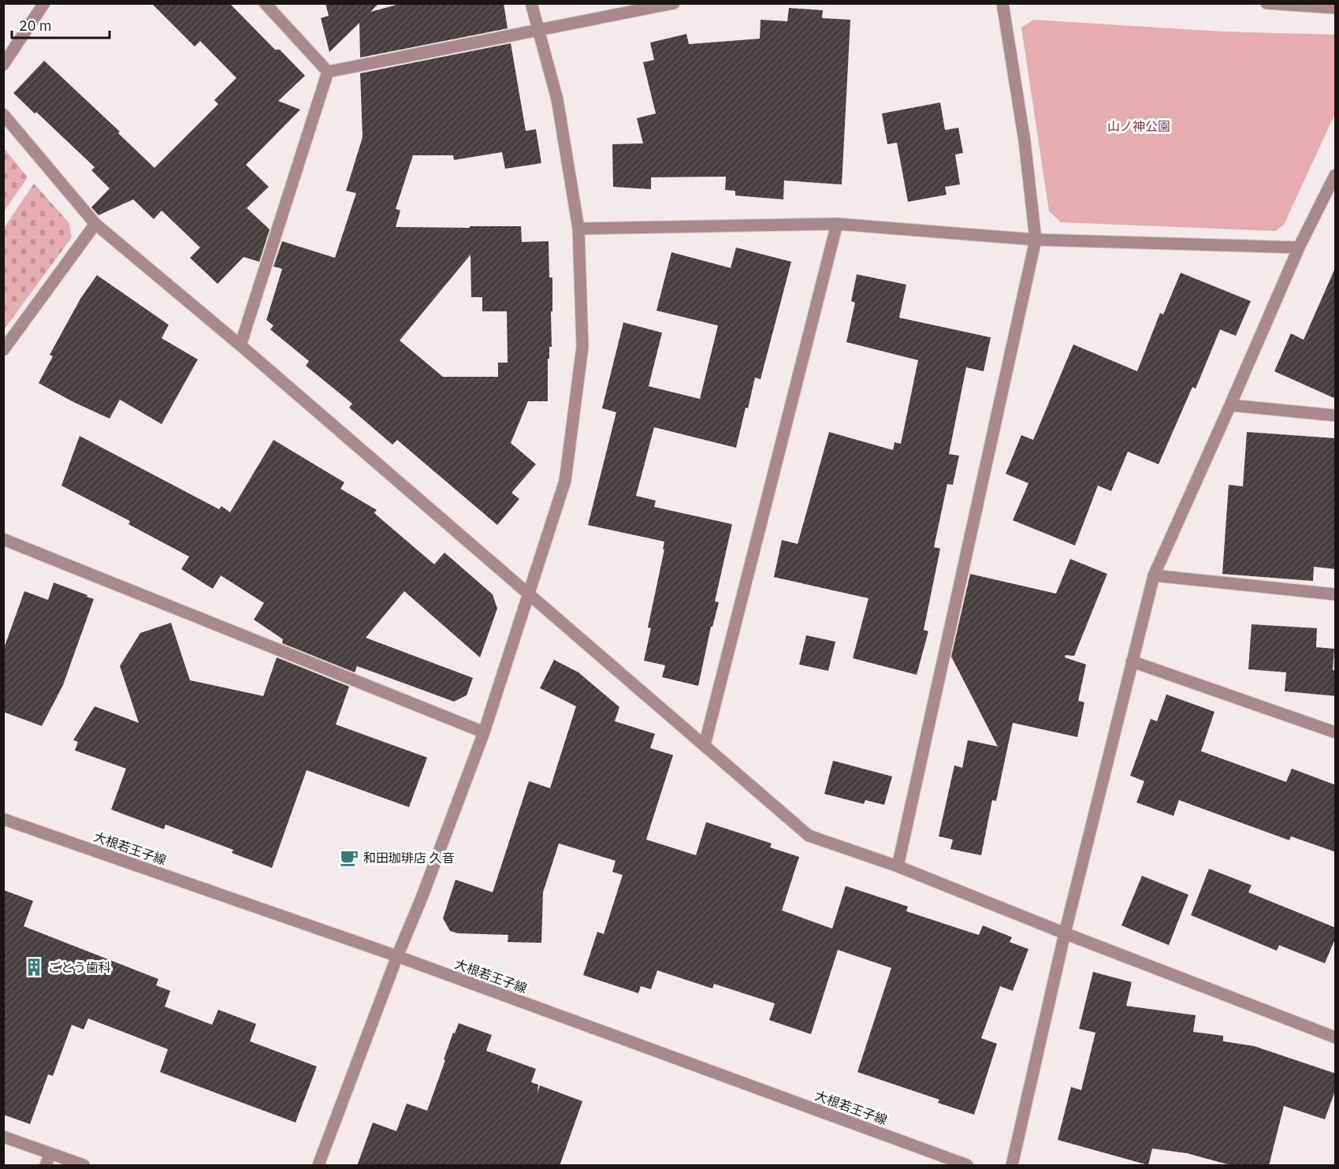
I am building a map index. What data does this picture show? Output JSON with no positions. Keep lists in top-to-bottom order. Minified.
{"streets":{"street":["大根若王子線"]},"parks":["山ノ神公園"],"places":{"cafe":["和田珈琲店 久音"],"building":["ごとう歯科"]},"scale_bar":"20 m"}
